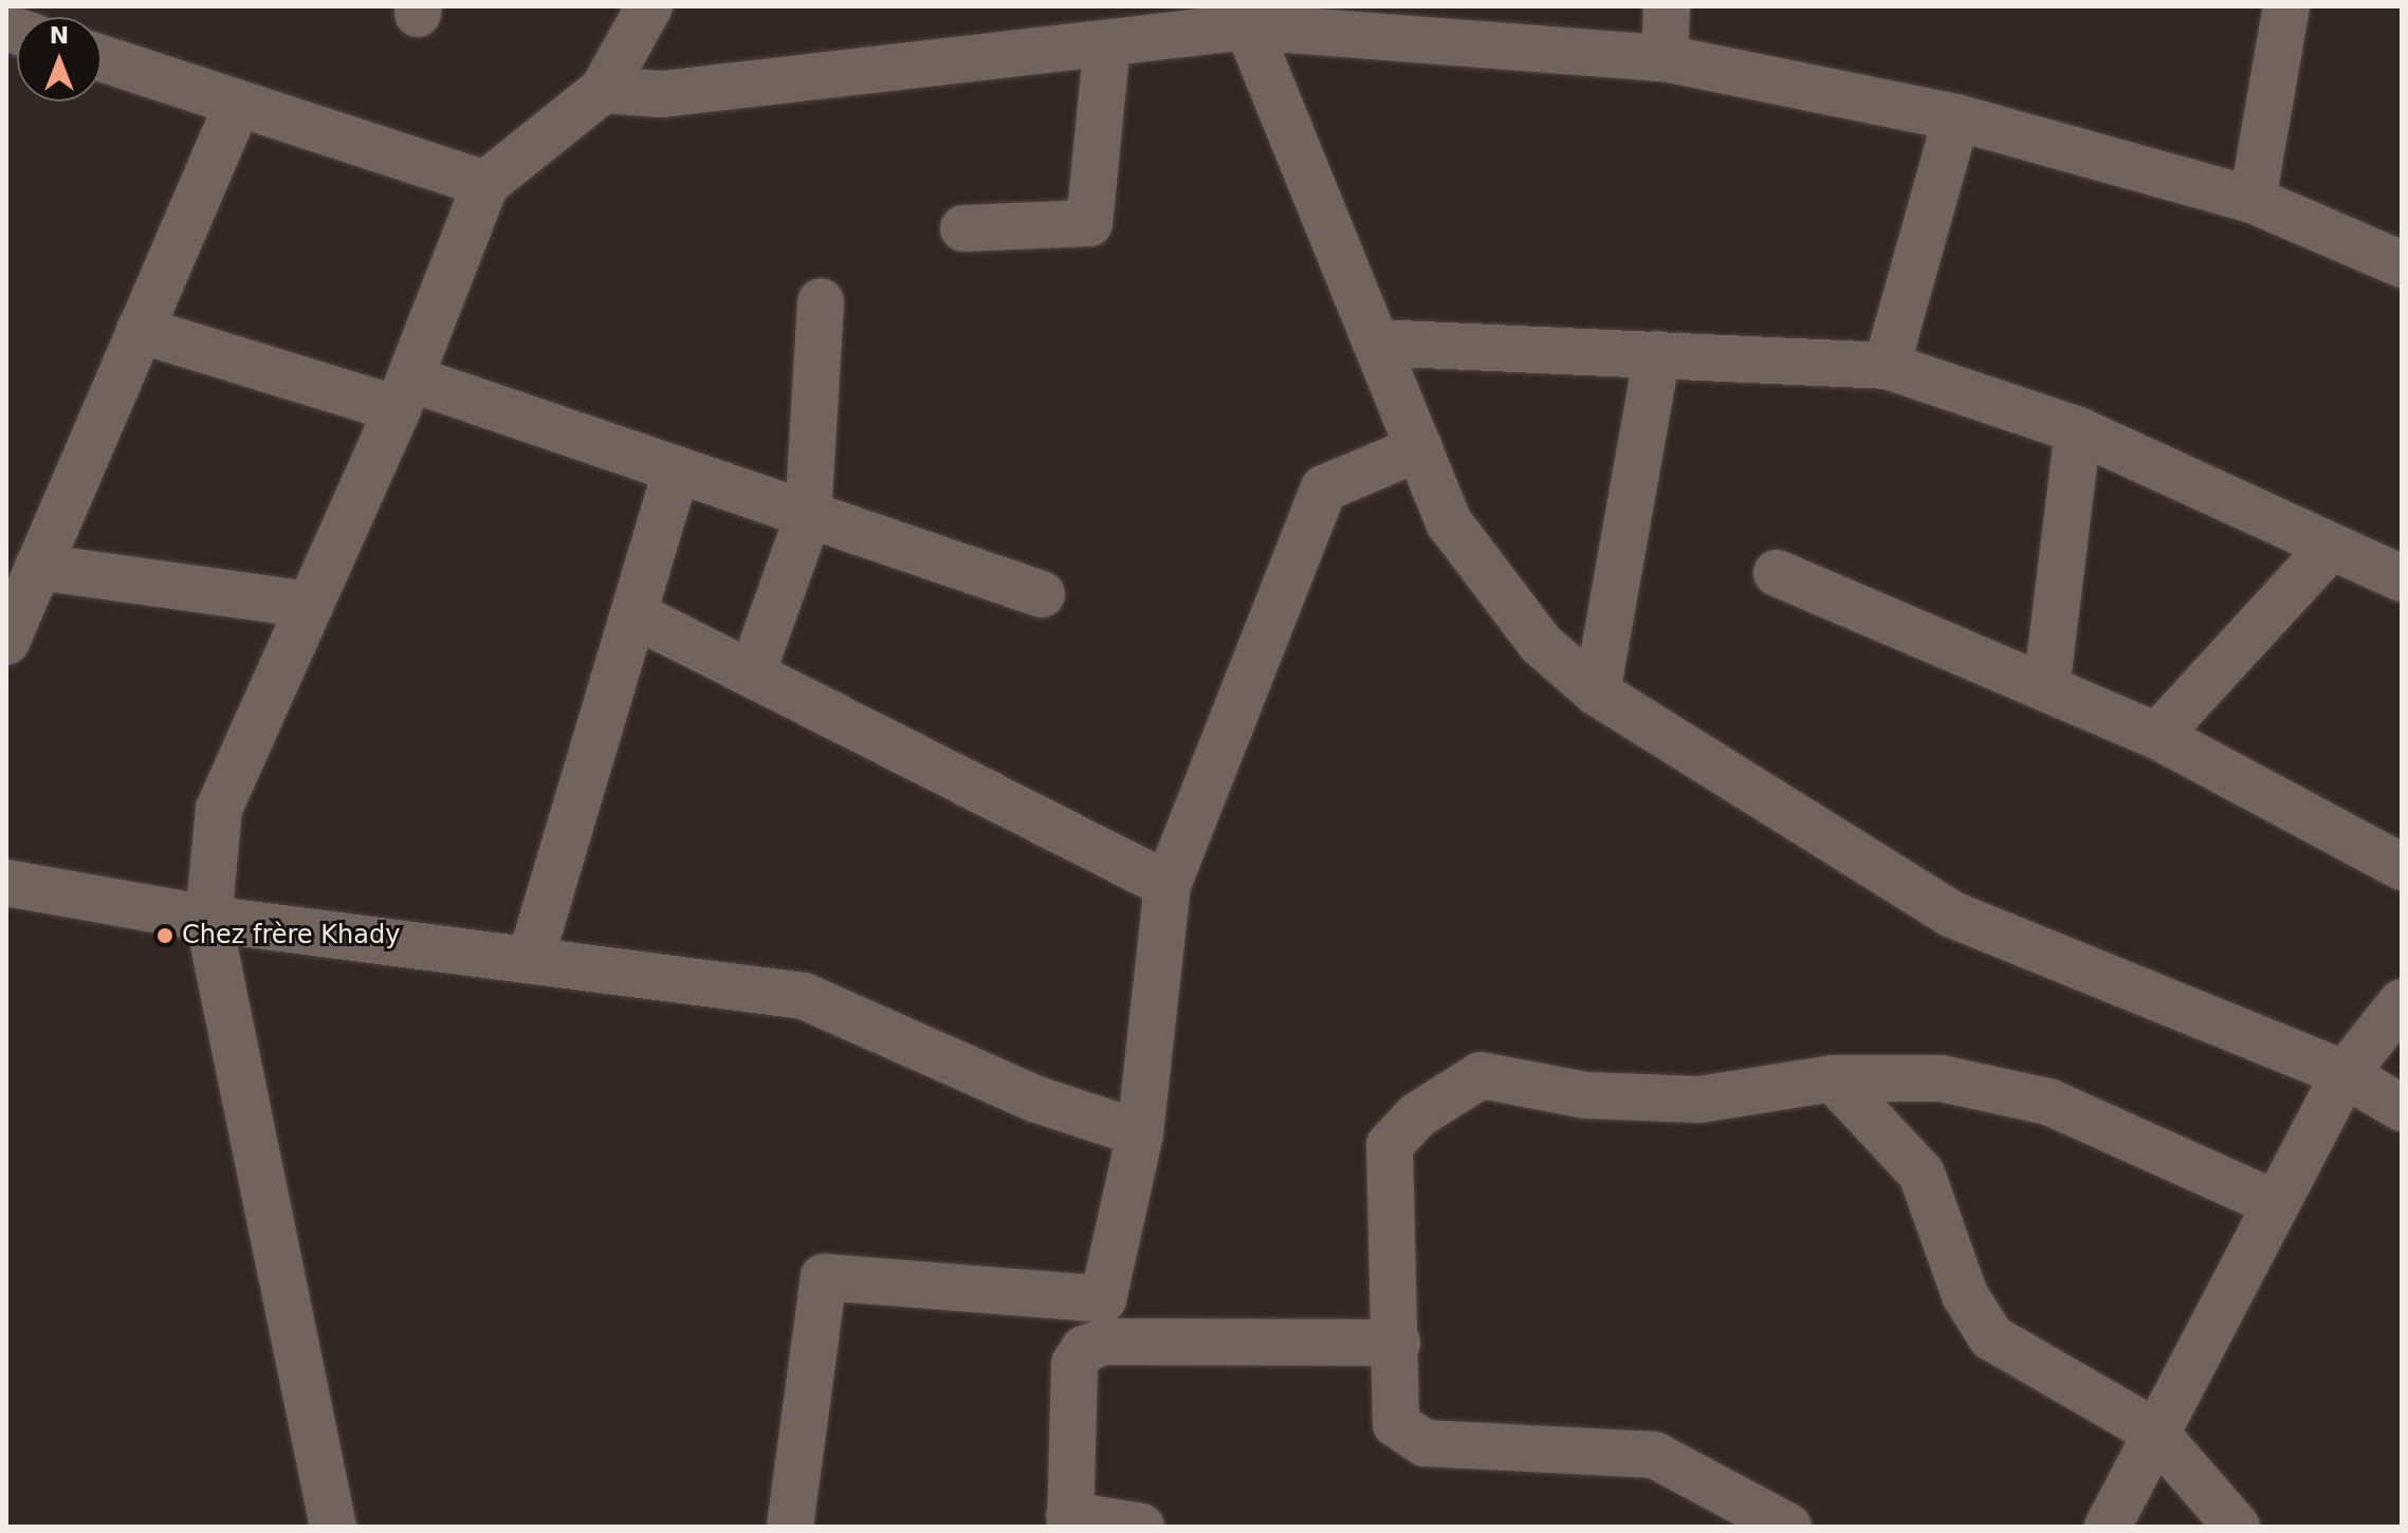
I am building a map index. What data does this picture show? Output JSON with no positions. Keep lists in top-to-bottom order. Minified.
{"places":["Chez frère Khady"],"north":"top"}
